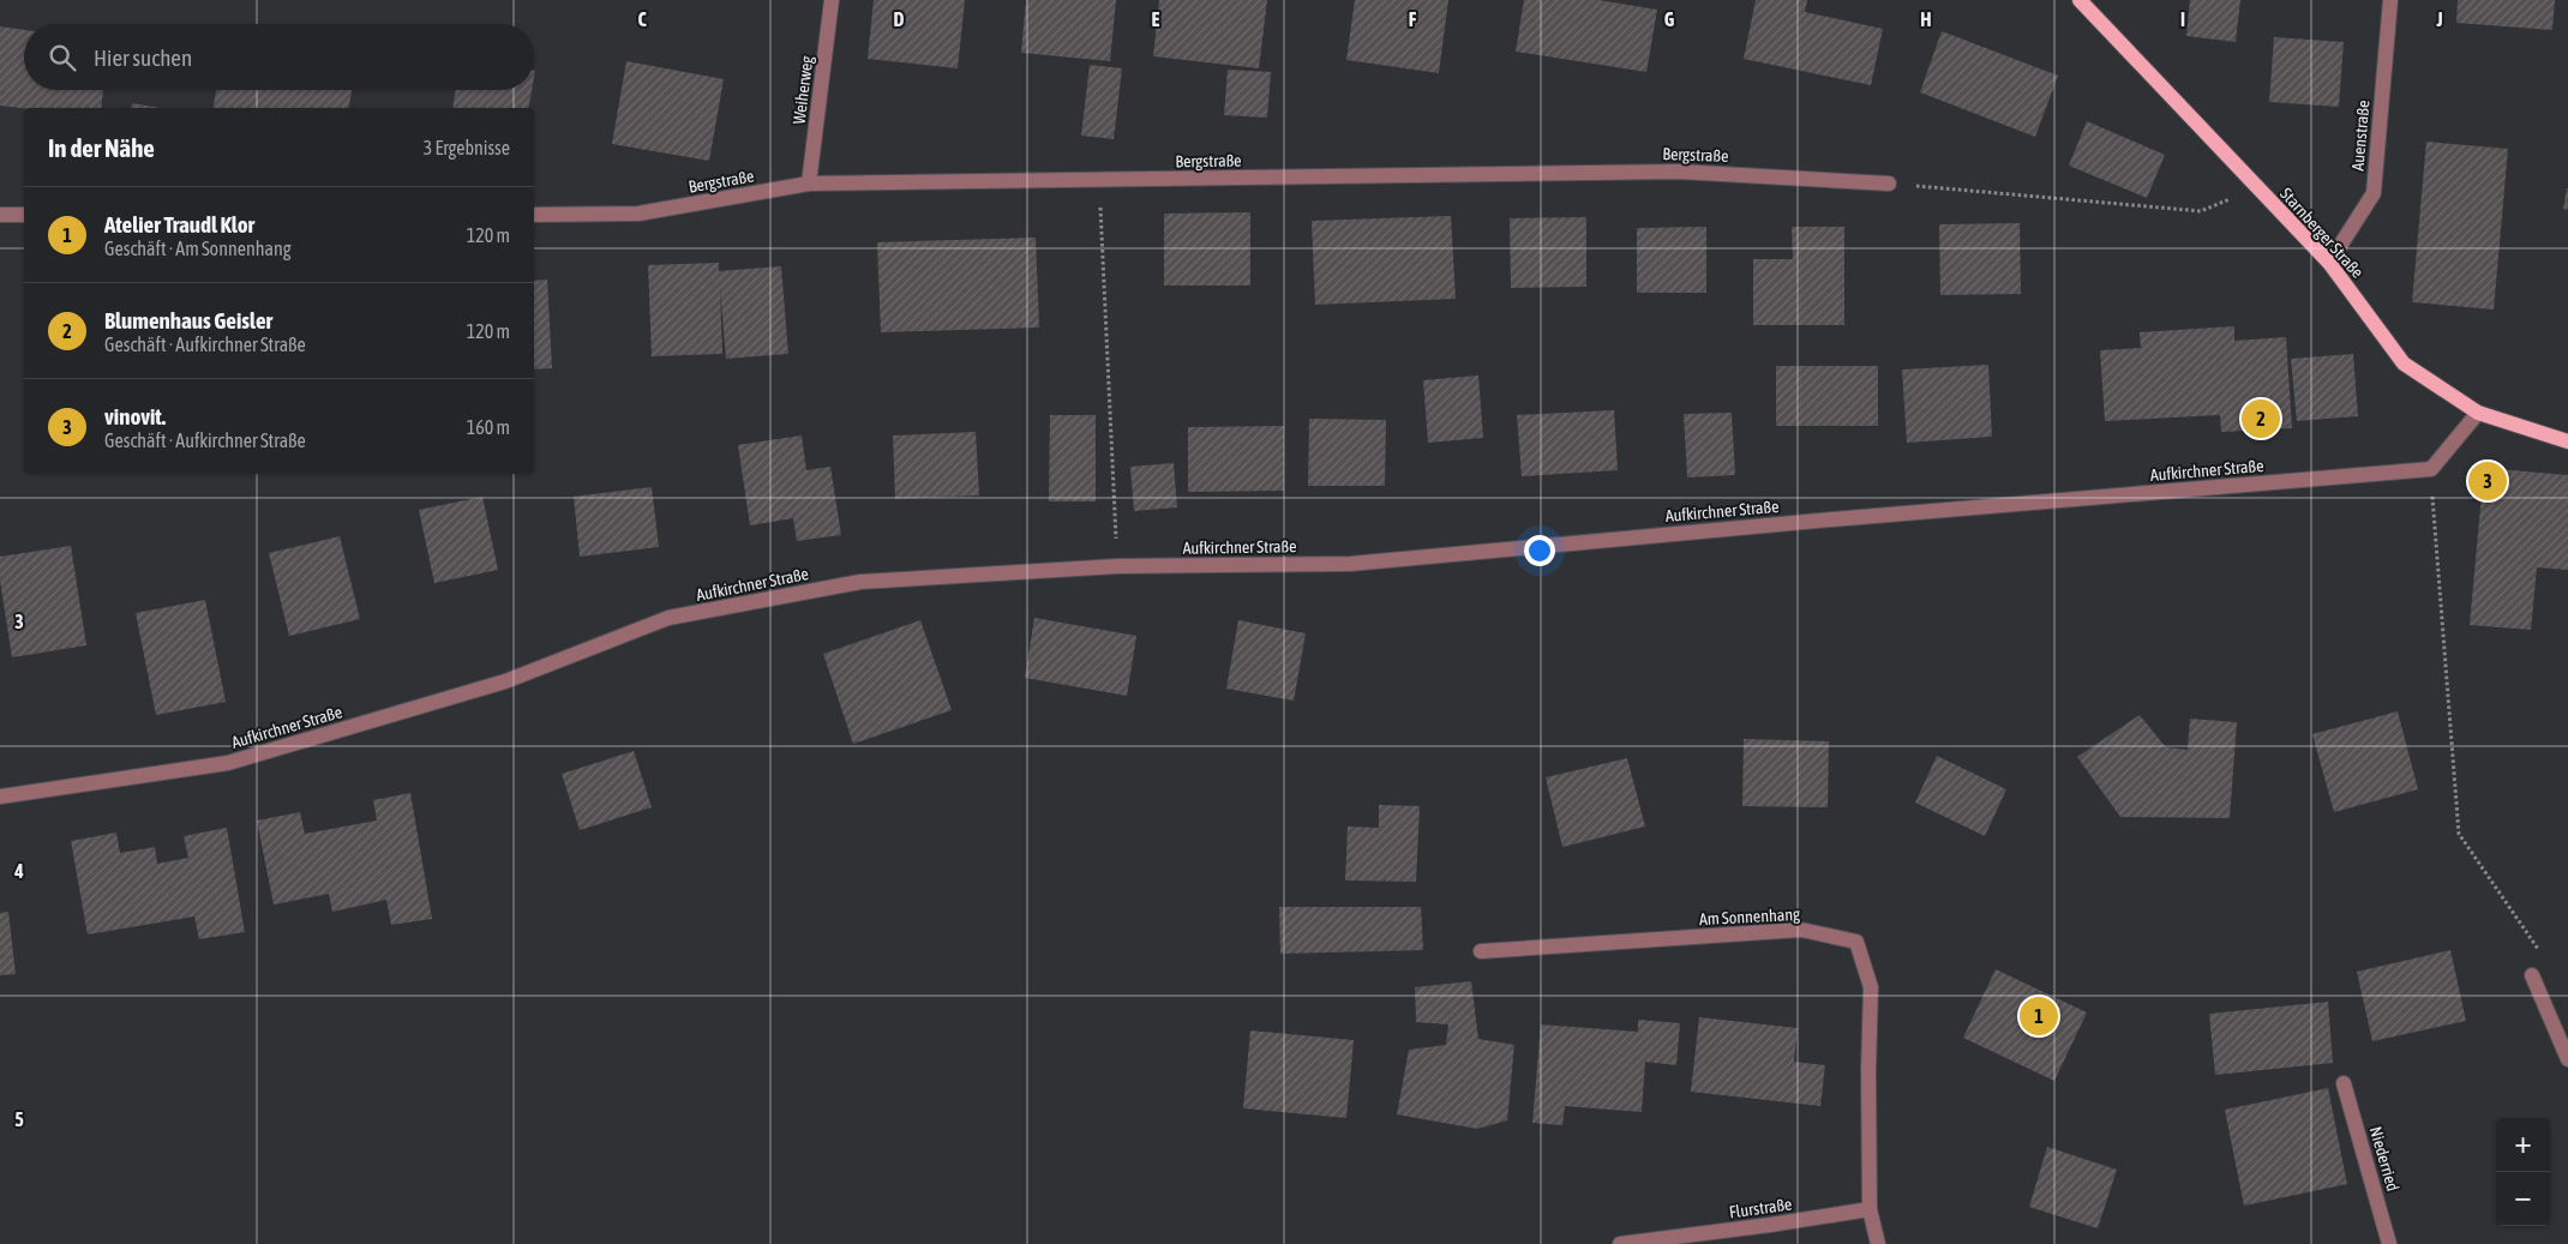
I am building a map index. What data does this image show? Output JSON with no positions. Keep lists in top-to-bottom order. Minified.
{"streets":{"main road":["Starnberger Straße"],"street":["Weiherweg","Auenstraße","Bergstraße","Aufkirchner Straße","Am Sonnenhang","Niederried","Flurstraße"]},"crossings":[["Weiherweg","Bergstraße"],["Auenstraße","Starnberger Straße"],["Am Sonnenhang","Flurstraße"]],"page":{"search":"Hier suchen","heading":["In der Nähe","3 Ergebnisse"],"list":[{"mark":"1","name":"Atelier Traudl Klor","note":"Geschäft · Am Sonnenhang","value":"120 m"},{"mark":"2","name":"Blumenhaus Geisler","note":"Geschäft · Aufkirchner Straße","value":"120 m"},{"mark":"3","name":"vinovit.","note":"Geschäft · Aufkirchner Straße","value":"160 m"}],"pins":["2","3","1"],"map_buttons":["+","−"]},"grid":{"columns":["C","D","E","F","G","H","I","J"],"rows":["3","4","5"]}}
